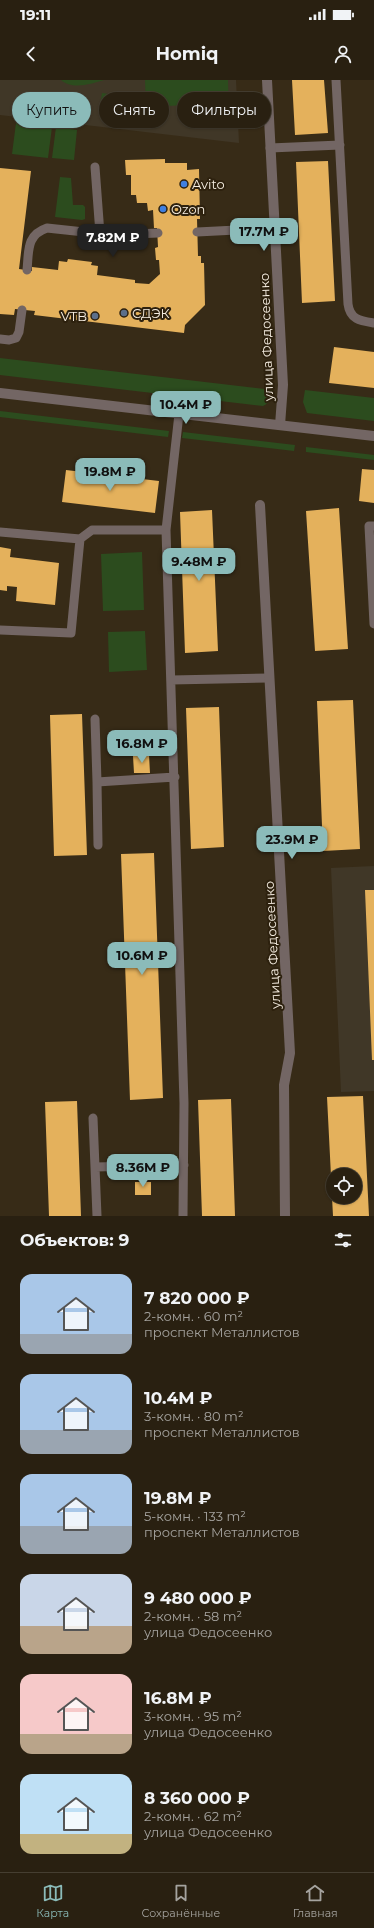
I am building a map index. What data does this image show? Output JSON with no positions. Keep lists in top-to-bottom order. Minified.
{"streets":{"street":["улица Федосеенко"]},"places":["Avito","Ozon","СДЭК","VTB"],"page":{"status":"19:11","header":"Homiq","chip":["Купить","Снять","Фильтры"],"price":["17.7M ₽","7.82M ₽","10.4M ₽","19.8M ₽","9.48M ₽","16.8M ₽","23.9M ₽","10.6M ₽","8.36M ₽"],"heading":"Объектов: 9","list":[{"name":"7 820 000 ₽","note":"2-комн. · 60 m² · проспект Металлистов"},{"name":"10.4M ₽","note":"3-комн. · 80 m² · проспект Металлистов"},{"name":"19.8M ₽","note":"5-комн. · 133 m² · проспект Металлистов"},{"name":"9 480 000 ₽","note":"2-комн. · 58 m² · улица Федосеенко"},{"name":"16.8M ₽","note":"3-комн. · 95 m² · улица Федосеенко"},{"name":"8 360 000 ₽","note":"2-комн. · 62 m² · улица Федосеенко"}],"tabs":["Карта","Сохранённые","Главная"]}}
